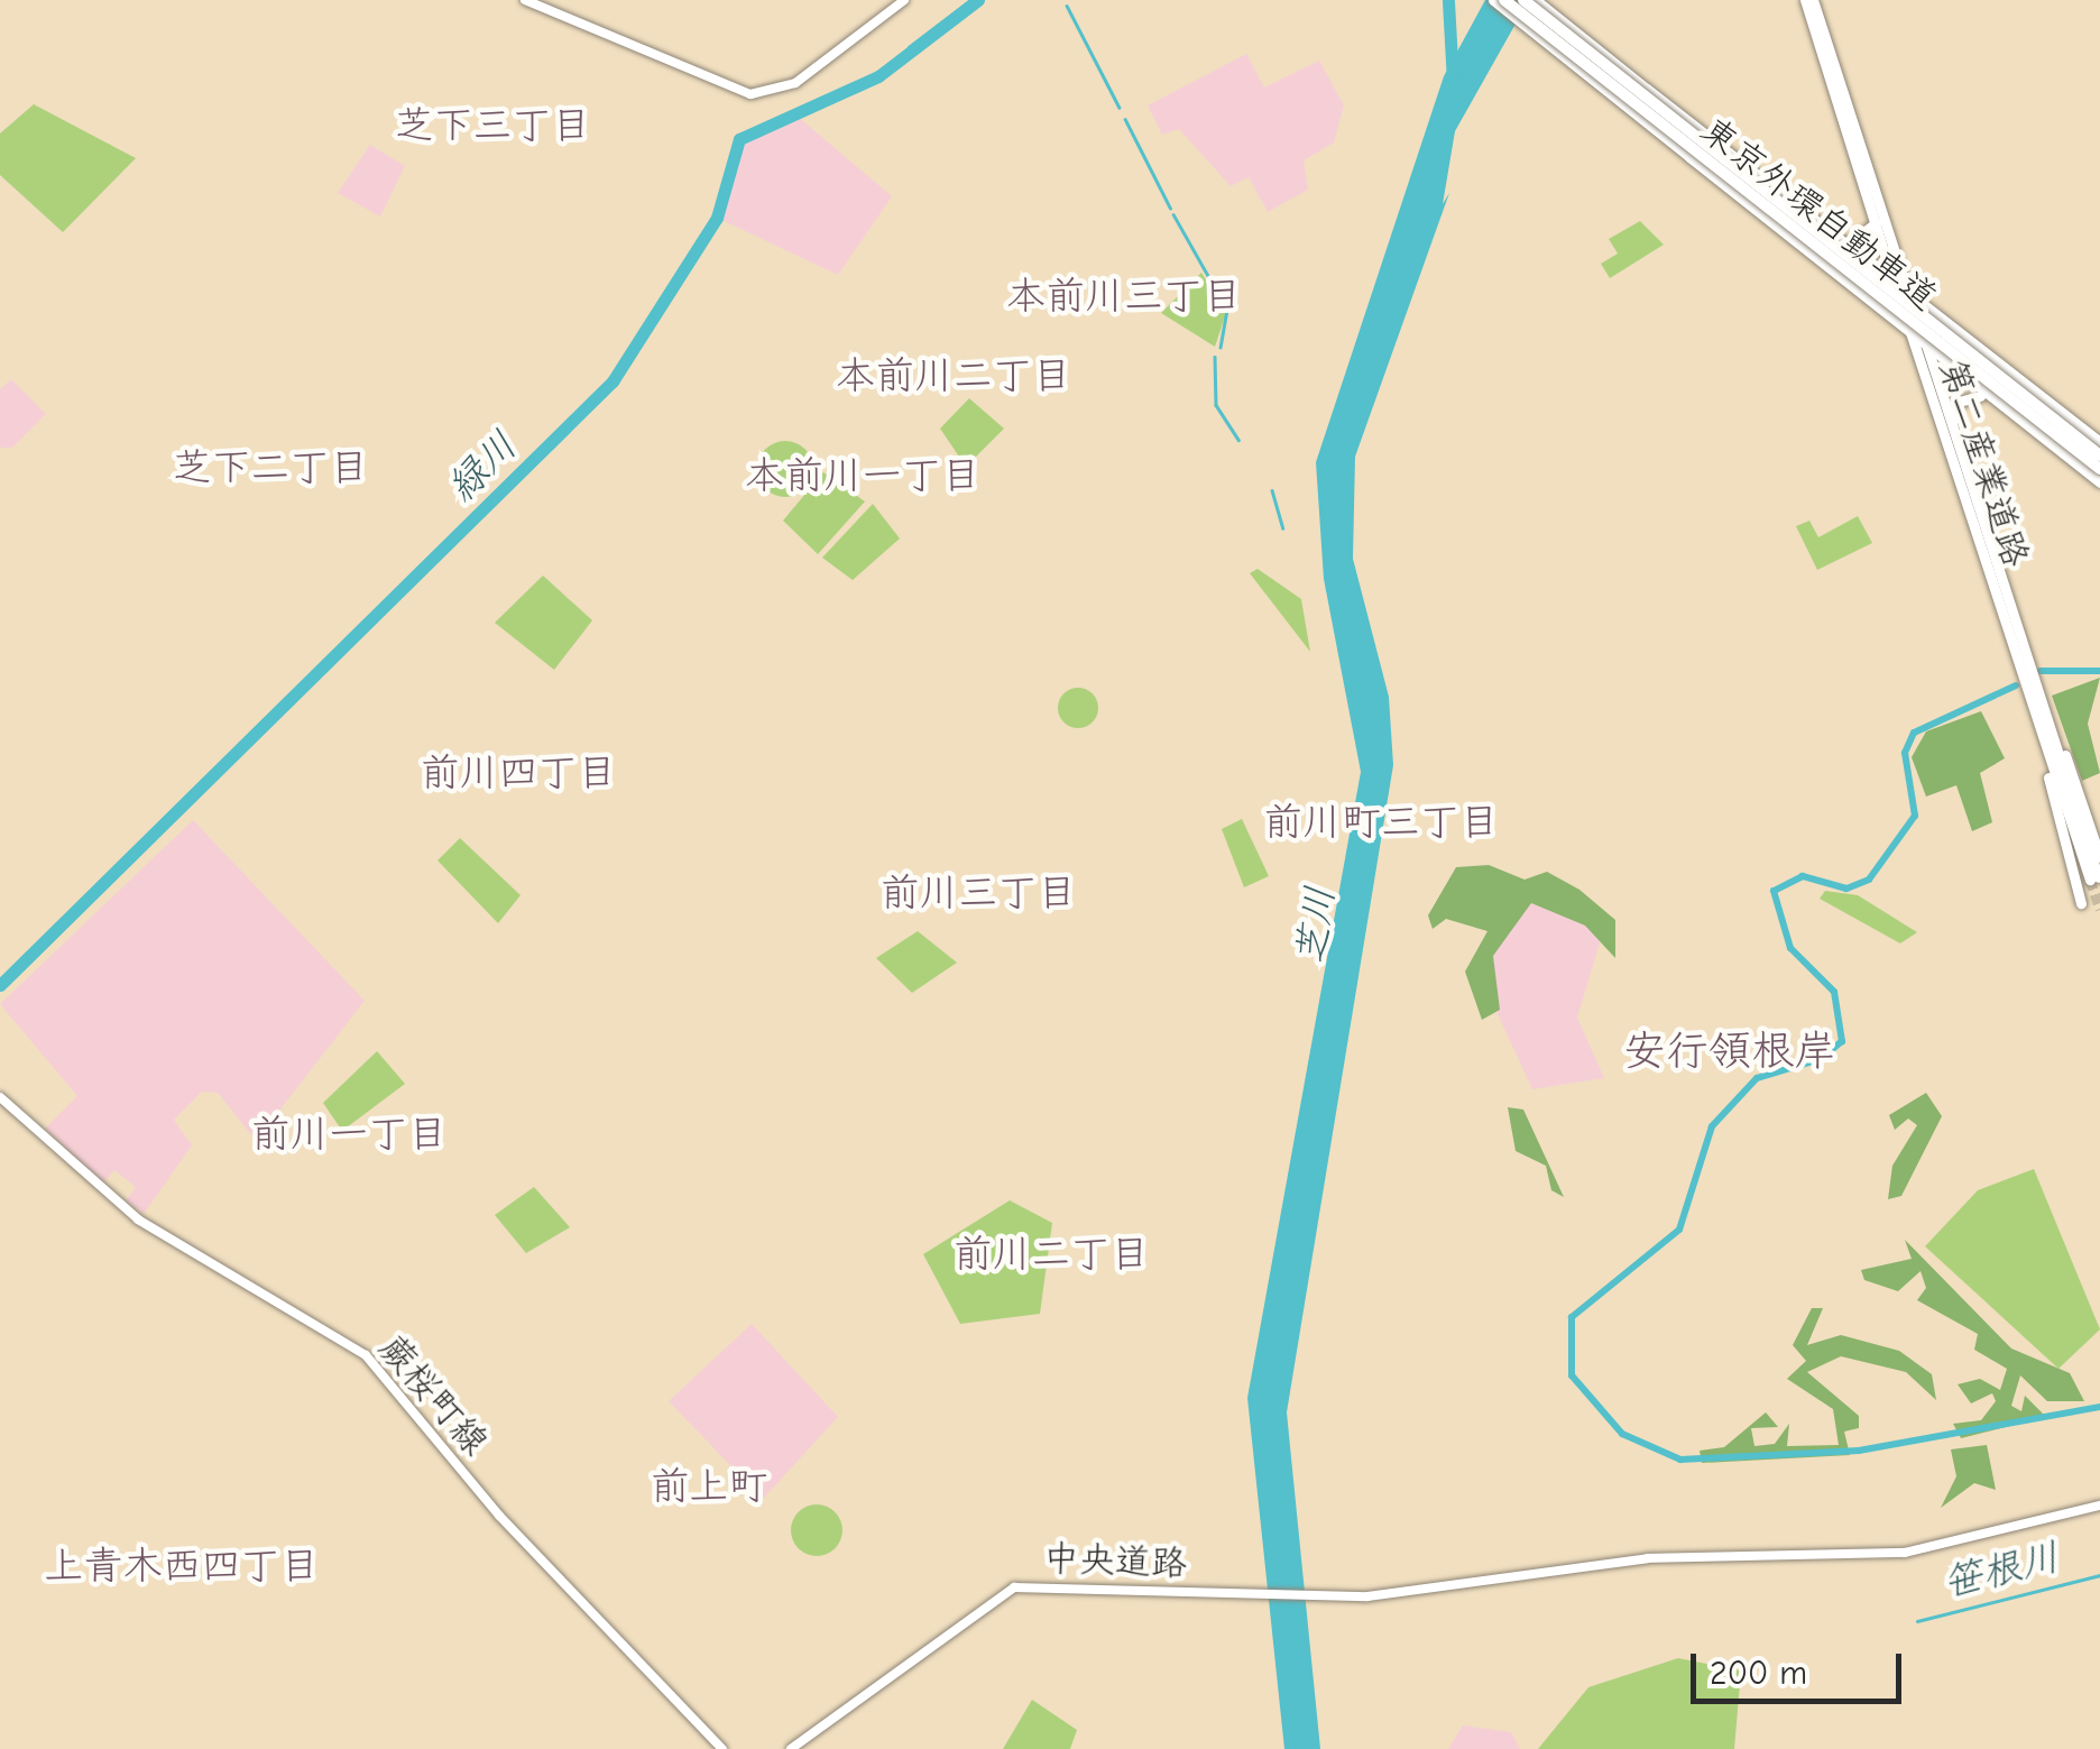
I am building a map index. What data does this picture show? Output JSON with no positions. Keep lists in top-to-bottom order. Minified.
{"streets":{"highway":["東京外環自動車道"],"main road":["第二産業道路","蕨桜町線","中央道路"]},"districts":["芝下三丁目","本前川三丁目","本前川二丁目","芝下二丁目","本前川一丁目","前川四丁目","前川町三丁目","前川三丁目","安行領根岸","前川一丁目","前川二丁目","前上町","上青木西四丁目"],"water":["緑川","芝川","笹根川"],"scale_bar":"200 m"}
